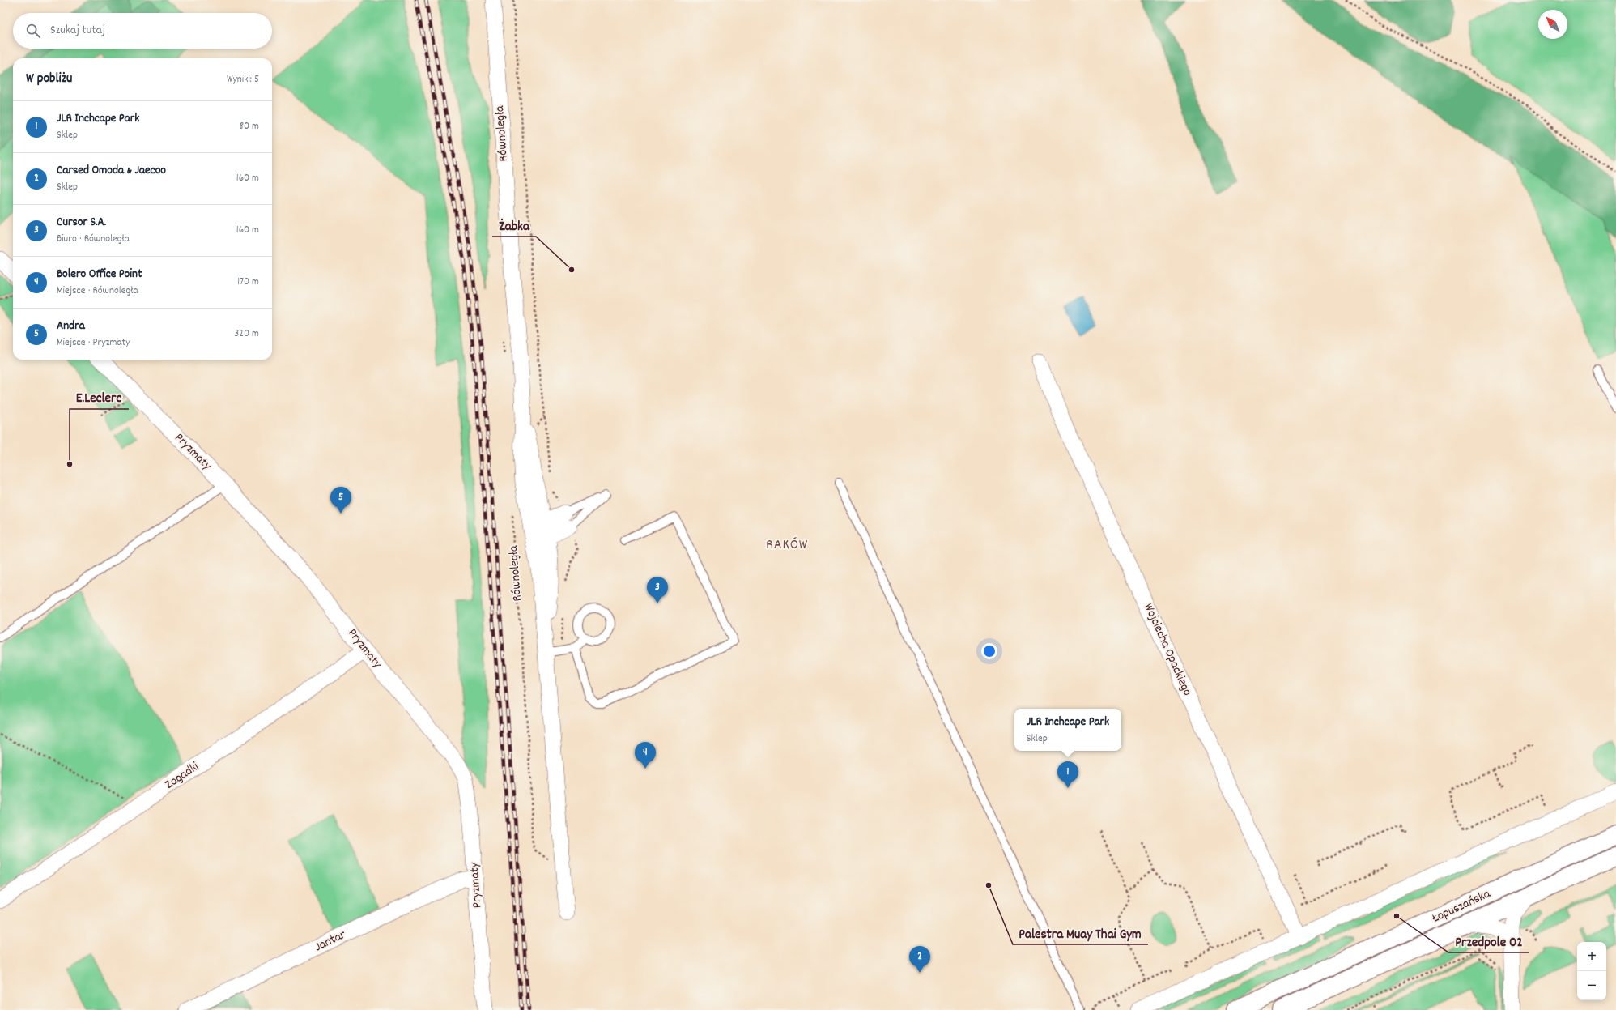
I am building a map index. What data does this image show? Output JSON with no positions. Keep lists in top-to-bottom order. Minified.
{"streets":{"main road":["Łopuszańska"],"street":["Równoległa","Pryzmaty","Wojciecha Opackiego","Zagadki","Jantar"]},"crossings":[["Pryzmaty","Zagadki"],["Pryzmaty","Jantar"]],"districts":["RAKÓW"],"places":["Żabka","E.Leclerc","Palestra Muay Thai Gym","Przedpole 02"],"north":"top left","page":{"search":"Szukaj tutaj","heading":["W pobliżu","Wyniki: 5"],"list":[{"mark":"1","name":"JLR Inchcape Park","note":"Sklep","value":"80 m"},{"mark":"2","name":"Carsed Omoda & Jaecoo","note":"Sklep","value":"160 m"},{"mark":"3","name":"Cursor S.A.","note":"Biuro · Równoległa","value":"160 m"},{"mark":"4","name":"Bolero Office Point","note":"Miejsce · Równoległa","value":"170 m"},{"mark":"5","name":"Andra","note":"Miejsce · Pryzmaty","value":"320 m"}],"pins":["5","3","4","1","2"],"popup":["JLR Inchcape Park","Sklep"],"map_buttons":["+","−"]}}
